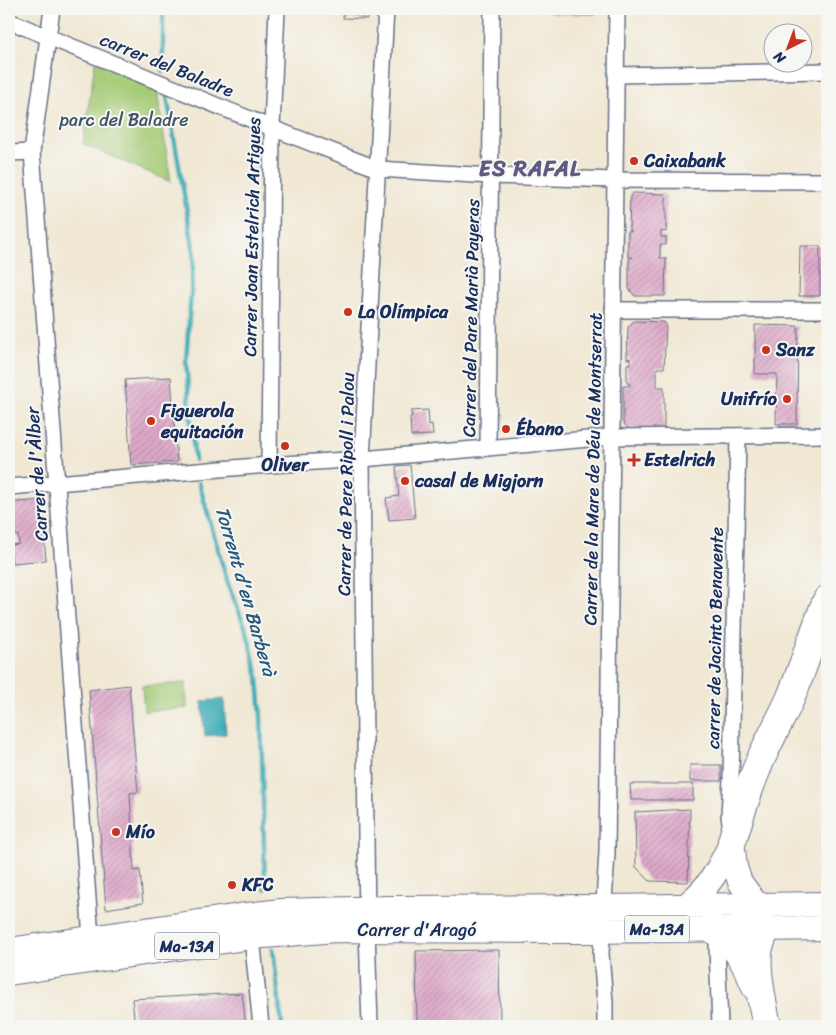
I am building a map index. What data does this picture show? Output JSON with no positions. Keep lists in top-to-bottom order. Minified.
{"streets":{"main road":["Ma-13A","Carrer d'Aragó"],"street":["carrer del Baladre","Carrer Joan Estelrich Artigues","Carrer del Pare Marià Payeras","Carrer de la Mare de Déu de Montserrat","Carrer de l'Àlber","Carrer de Pere Ripoll i Palou","carrer de Jacinto Benavente"]},"crossings":[["carrer del Baladre","Carrer Joan Estelrich Artigues"],["carrer del Baladre","Carrer del Pare Marià Payeras"],["carrer del Baladre","Carrer de la Mare de Déu de Montserrat"],["carrer del Baladre","Carrer de l'Àlber"],["carrer del Baladre","Carrer de Pere Ripoll i Palou"],["Carrer de la Mare de Déu de Montserrat","Carrer d'Aragó"],["Carrer de l'Àlber","Carrer d'Aragó"],["Carrer de Pere Ripoll i Palou","Carrer d'Aragó"]],"districts":["ES RAFAL"],"water":["Torrent d'en Barberà"],"parks":["parc del Baladre"],"places":{"other":["Caixabank","La Olímpica","Sanz","Unifrío","Figuerola equitación","Ébano","Oliver","casal de Migjorn","Mío","KFC"],"health":["Estelrich"]},"north":"bottom left"}
